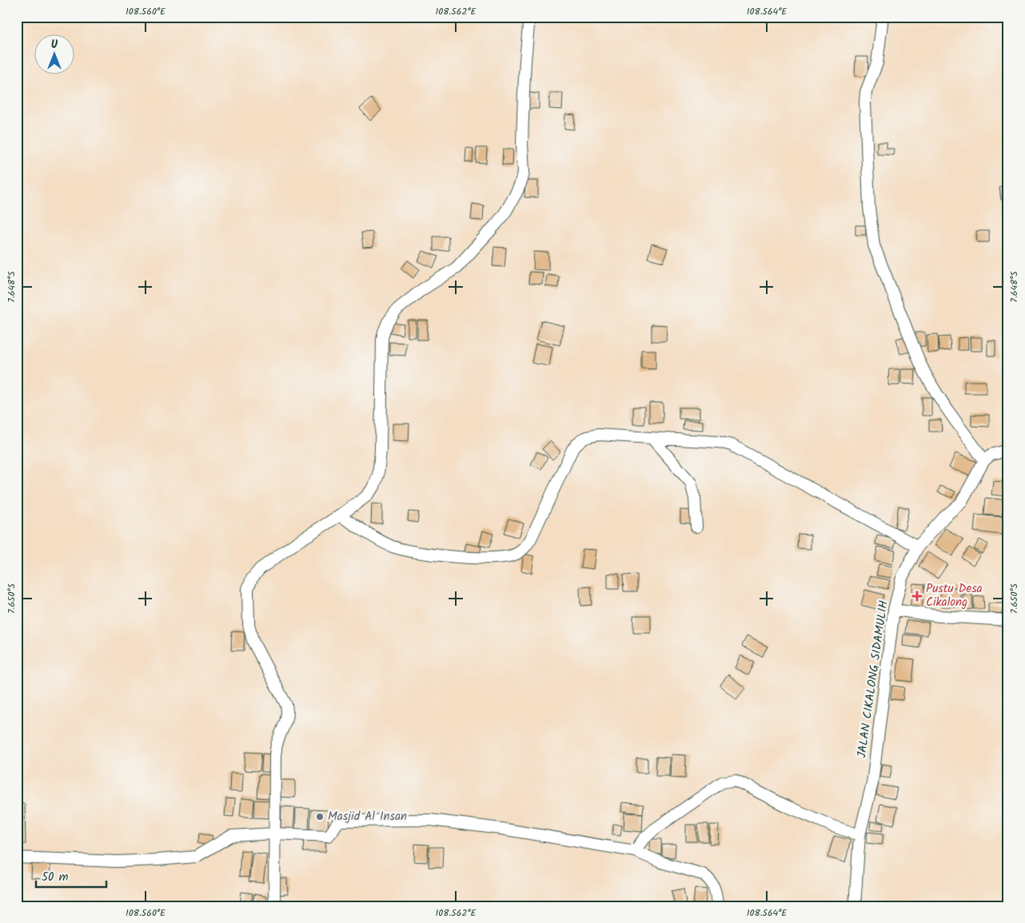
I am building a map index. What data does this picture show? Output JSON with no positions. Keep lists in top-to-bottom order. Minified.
{"streets":{"street":["JALAN CIKALONG SIDAMULIH"]},"places":{"health":["Pustu Desa Cikalong"],"other":["Masjid Al Insan"]},"scale_bar":"50 m","north":"top","coordinates":["108.560°E","108.562°E","108.564°E","7.648°S","7.650°S"]}
